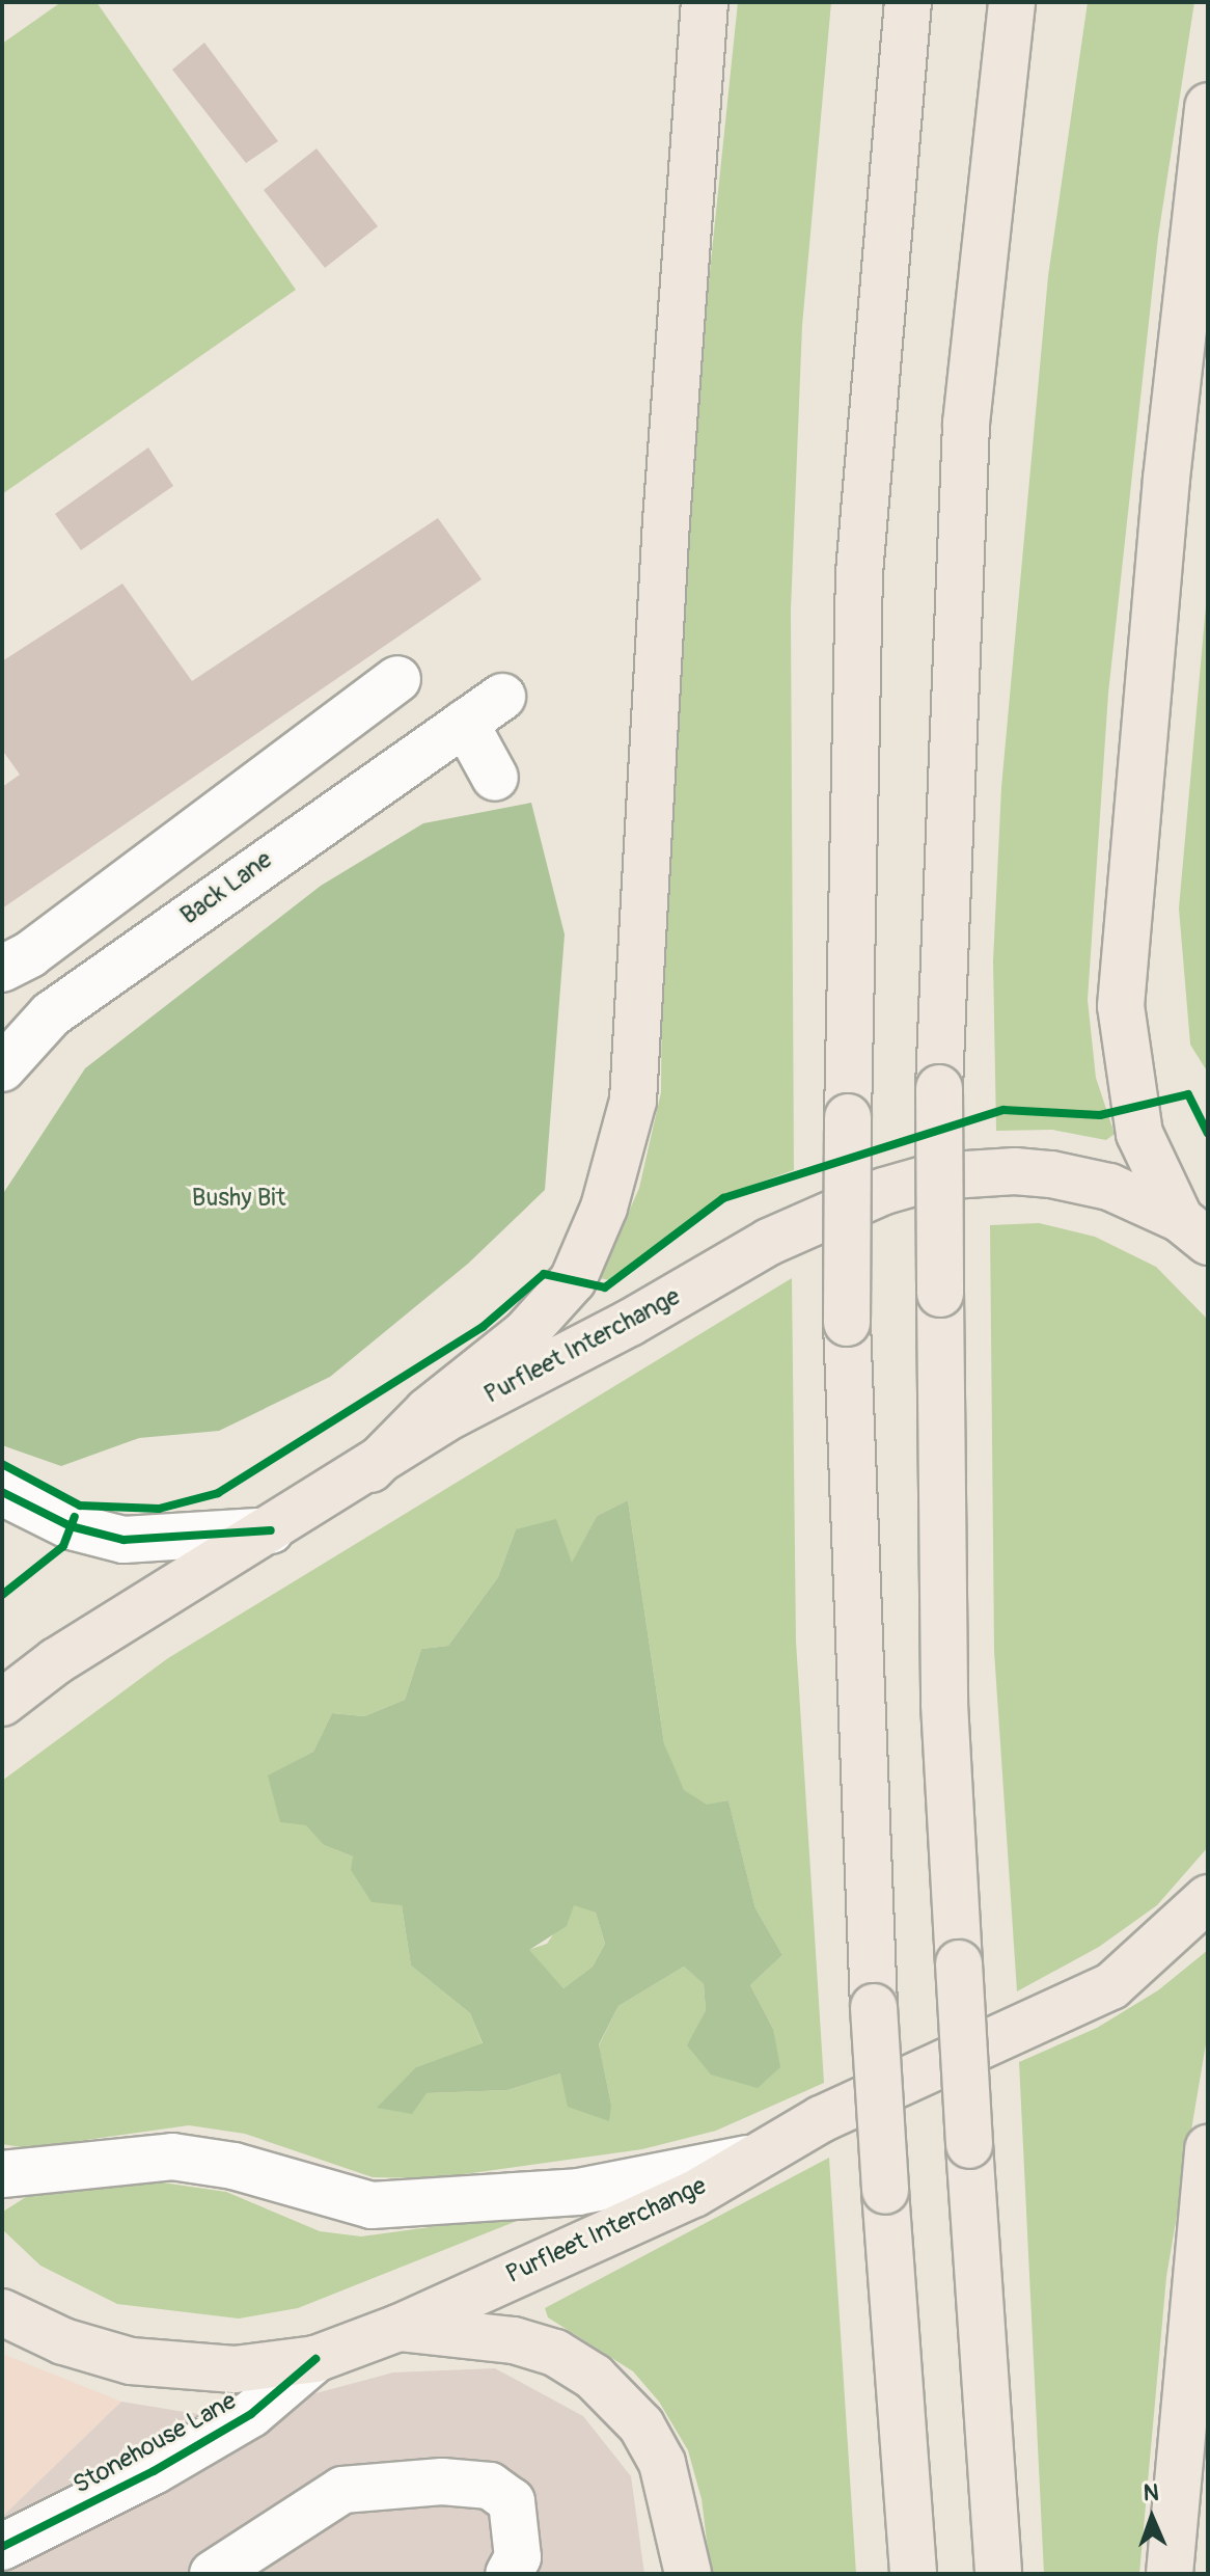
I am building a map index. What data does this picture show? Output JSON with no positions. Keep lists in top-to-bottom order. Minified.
{"streets":{"main road":["Purfleet Interchange"],"street":["Back Lane","Stonehouse Lane"]},"crossings":[["Purfleet Interchange","Stonehouse Lane"]],"parks":["Bushy Bit"],"north":"top"}
